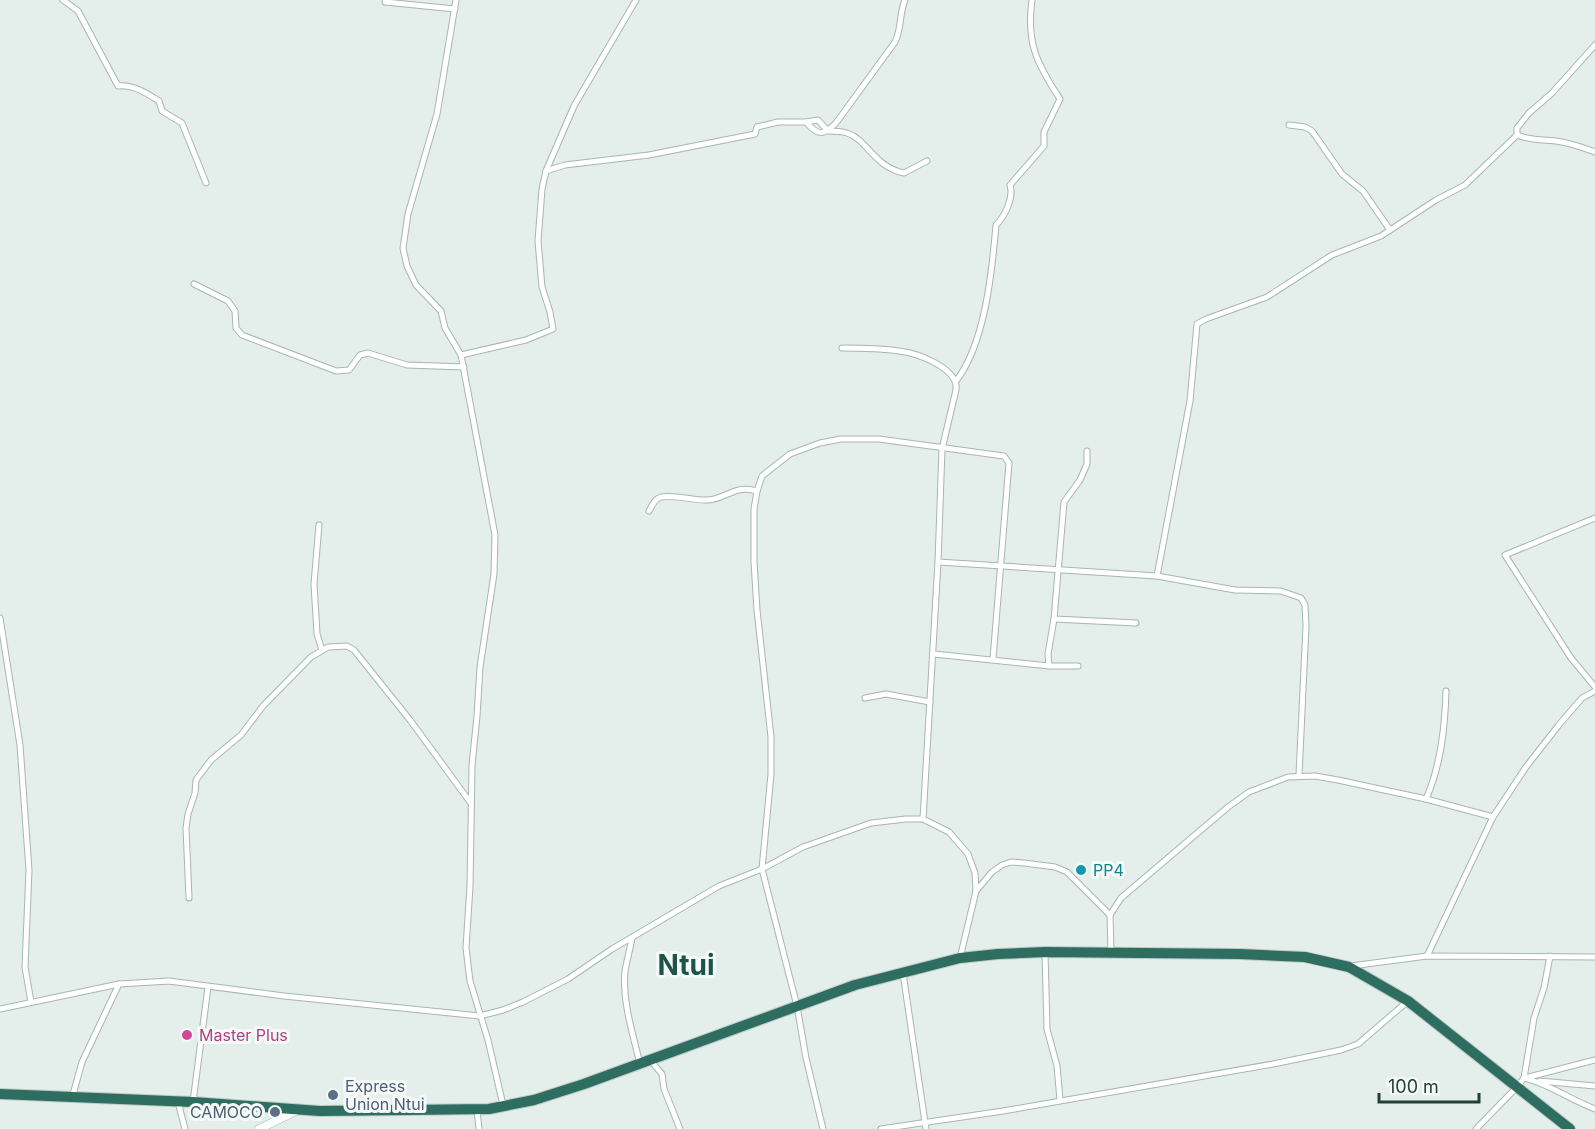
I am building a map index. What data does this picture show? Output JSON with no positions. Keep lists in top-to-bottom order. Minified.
{"districts":["Ntui"],"places":["PP4","Master Plus","Express Union Ntui","CAMOCO"],"scale_bar":"100 m"}
